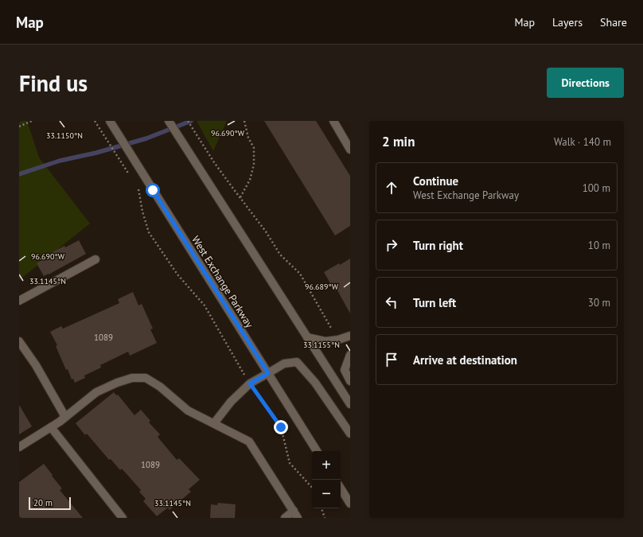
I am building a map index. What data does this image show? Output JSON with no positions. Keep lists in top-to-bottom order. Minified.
{"streets":{"main road":["West Exchange Parkway"]},"house_numbers":["1089","1089"],"scale_bar":"20 m","page":{"header":"Map","nav":["Map","Layers","Share"],"buttons":"Directions","title":"Find us","heading":["2 min","Walk · 140 m"],"list":[["Continue","West Exchange Parkway","100 m"],["Turn right","10 m"],["Turn left","30 m"],"Arrive at destination"],"map_buttons":["+","−"],"scale":"20 m"},"coordinates":["96.690°W","33.1150°N","33.1145°N","96.689°W","33.1155°N"]}
